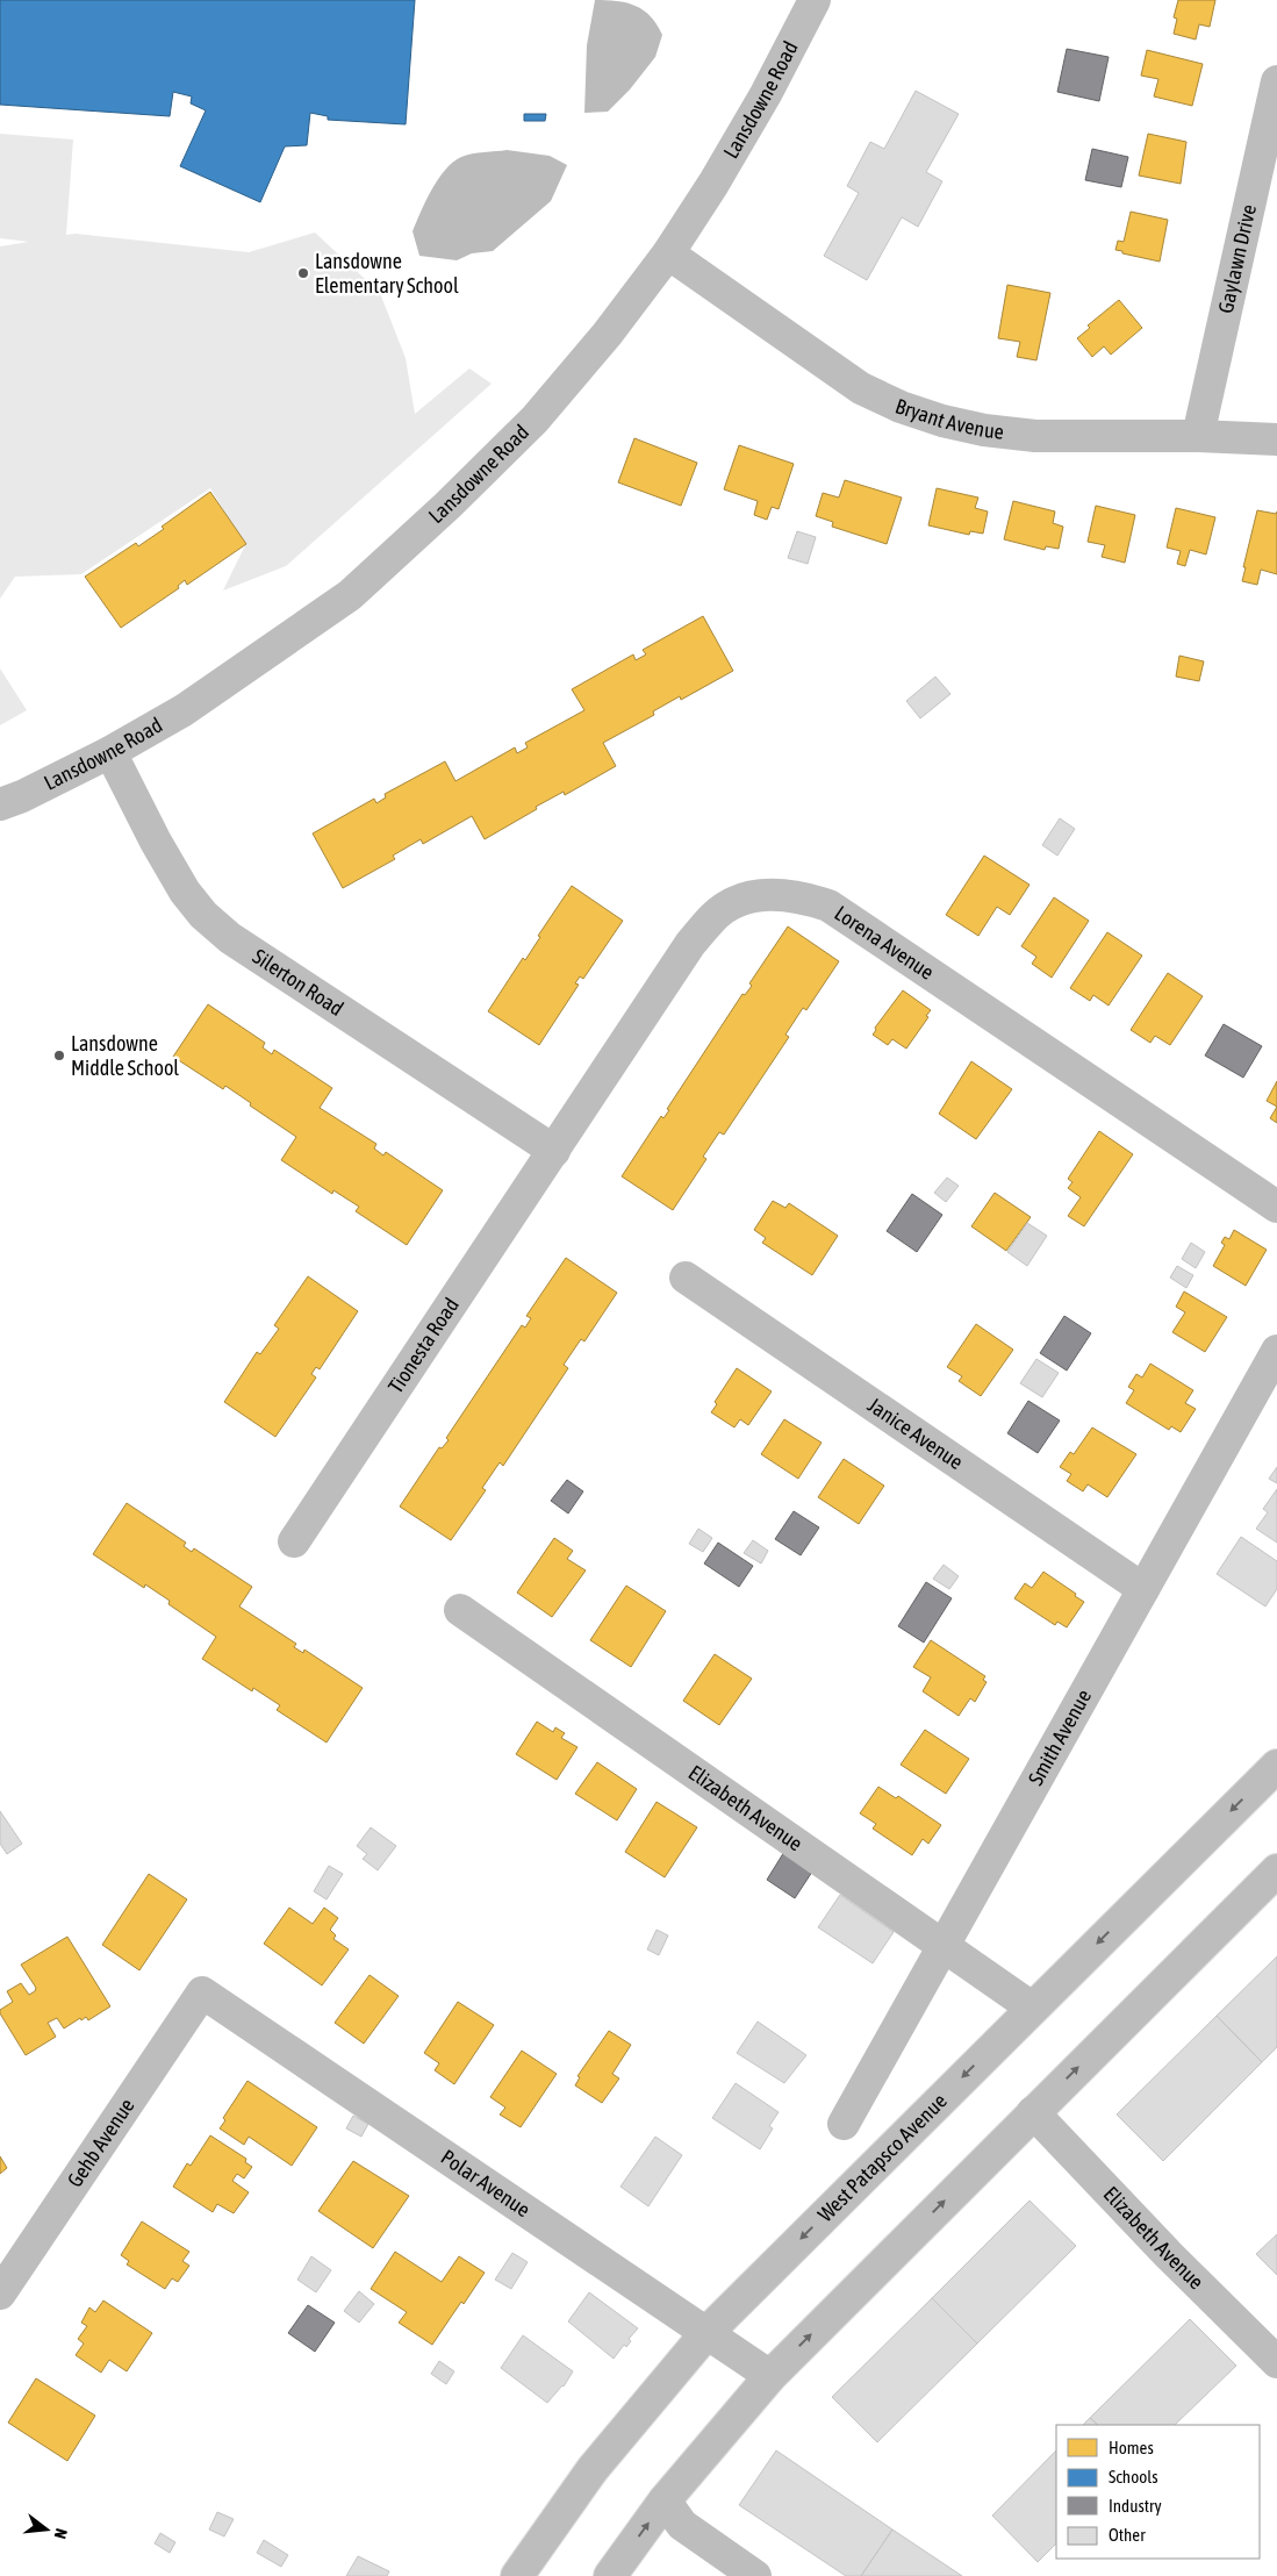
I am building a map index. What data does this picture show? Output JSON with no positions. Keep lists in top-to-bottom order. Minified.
{"streets":{"street":["Lansdowne Road","Gaylawn Drive","Bryant Avenue","Lorena Avenue","Silerton Road","Tionesta Road","Janice Avenue","Smith Avenue","Elizabeth Avenue","Gehb Avenue","West Patapsco Avenue","Polar Avenue"]},"crossings":[["Lansdowne Road","Bryant Avenue"],["Lansdowne Road","Silerton Road"],["Gaylawn Drive","Bryant Avenue"],["Lorena Avenue","Silerton Road"],["Lorena Avenue","Tionesta Road"],["Silerton Road","Tionesta Road"],["Janice Avenue","Smith Avenue"],["Smith Avenue","Elizabeth Avenue"],["Elizabeth Avenue","West Patapsco Avenue"],["Gehb Avenue","Polar Avenue"],["West Patapsco Avenue","Polar Avenue"]],"places":["Lansdowne Elementary School","Lansdowne Middle School"],"legend":["Homes","Schools","Industry","Other"],"north":"right"}
